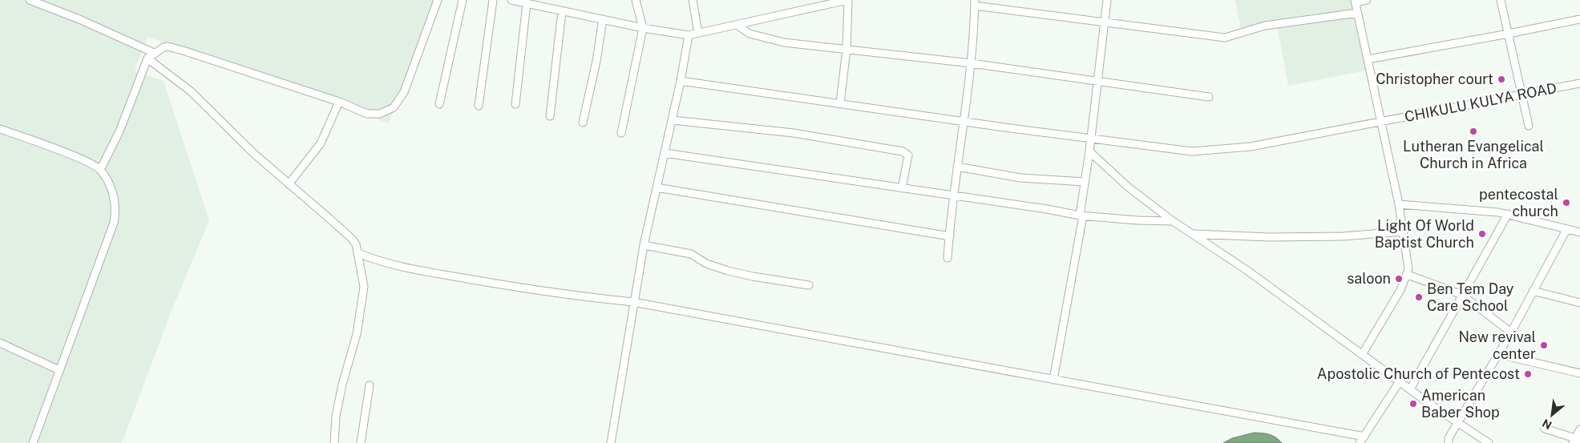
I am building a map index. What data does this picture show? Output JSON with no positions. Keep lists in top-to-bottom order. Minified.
{"streets":{"street":["CHIKULU KULYA ROAD"]},"places":["Christopher court","Lutheran Evangelical Church in Africa","pentecostal church","Light Of World Baptist Church","saloon","Ben Tem Day Care School","New revival center","Apostolic Church of Pentecost","American Baber Shop"],"north":"bottom left"}
